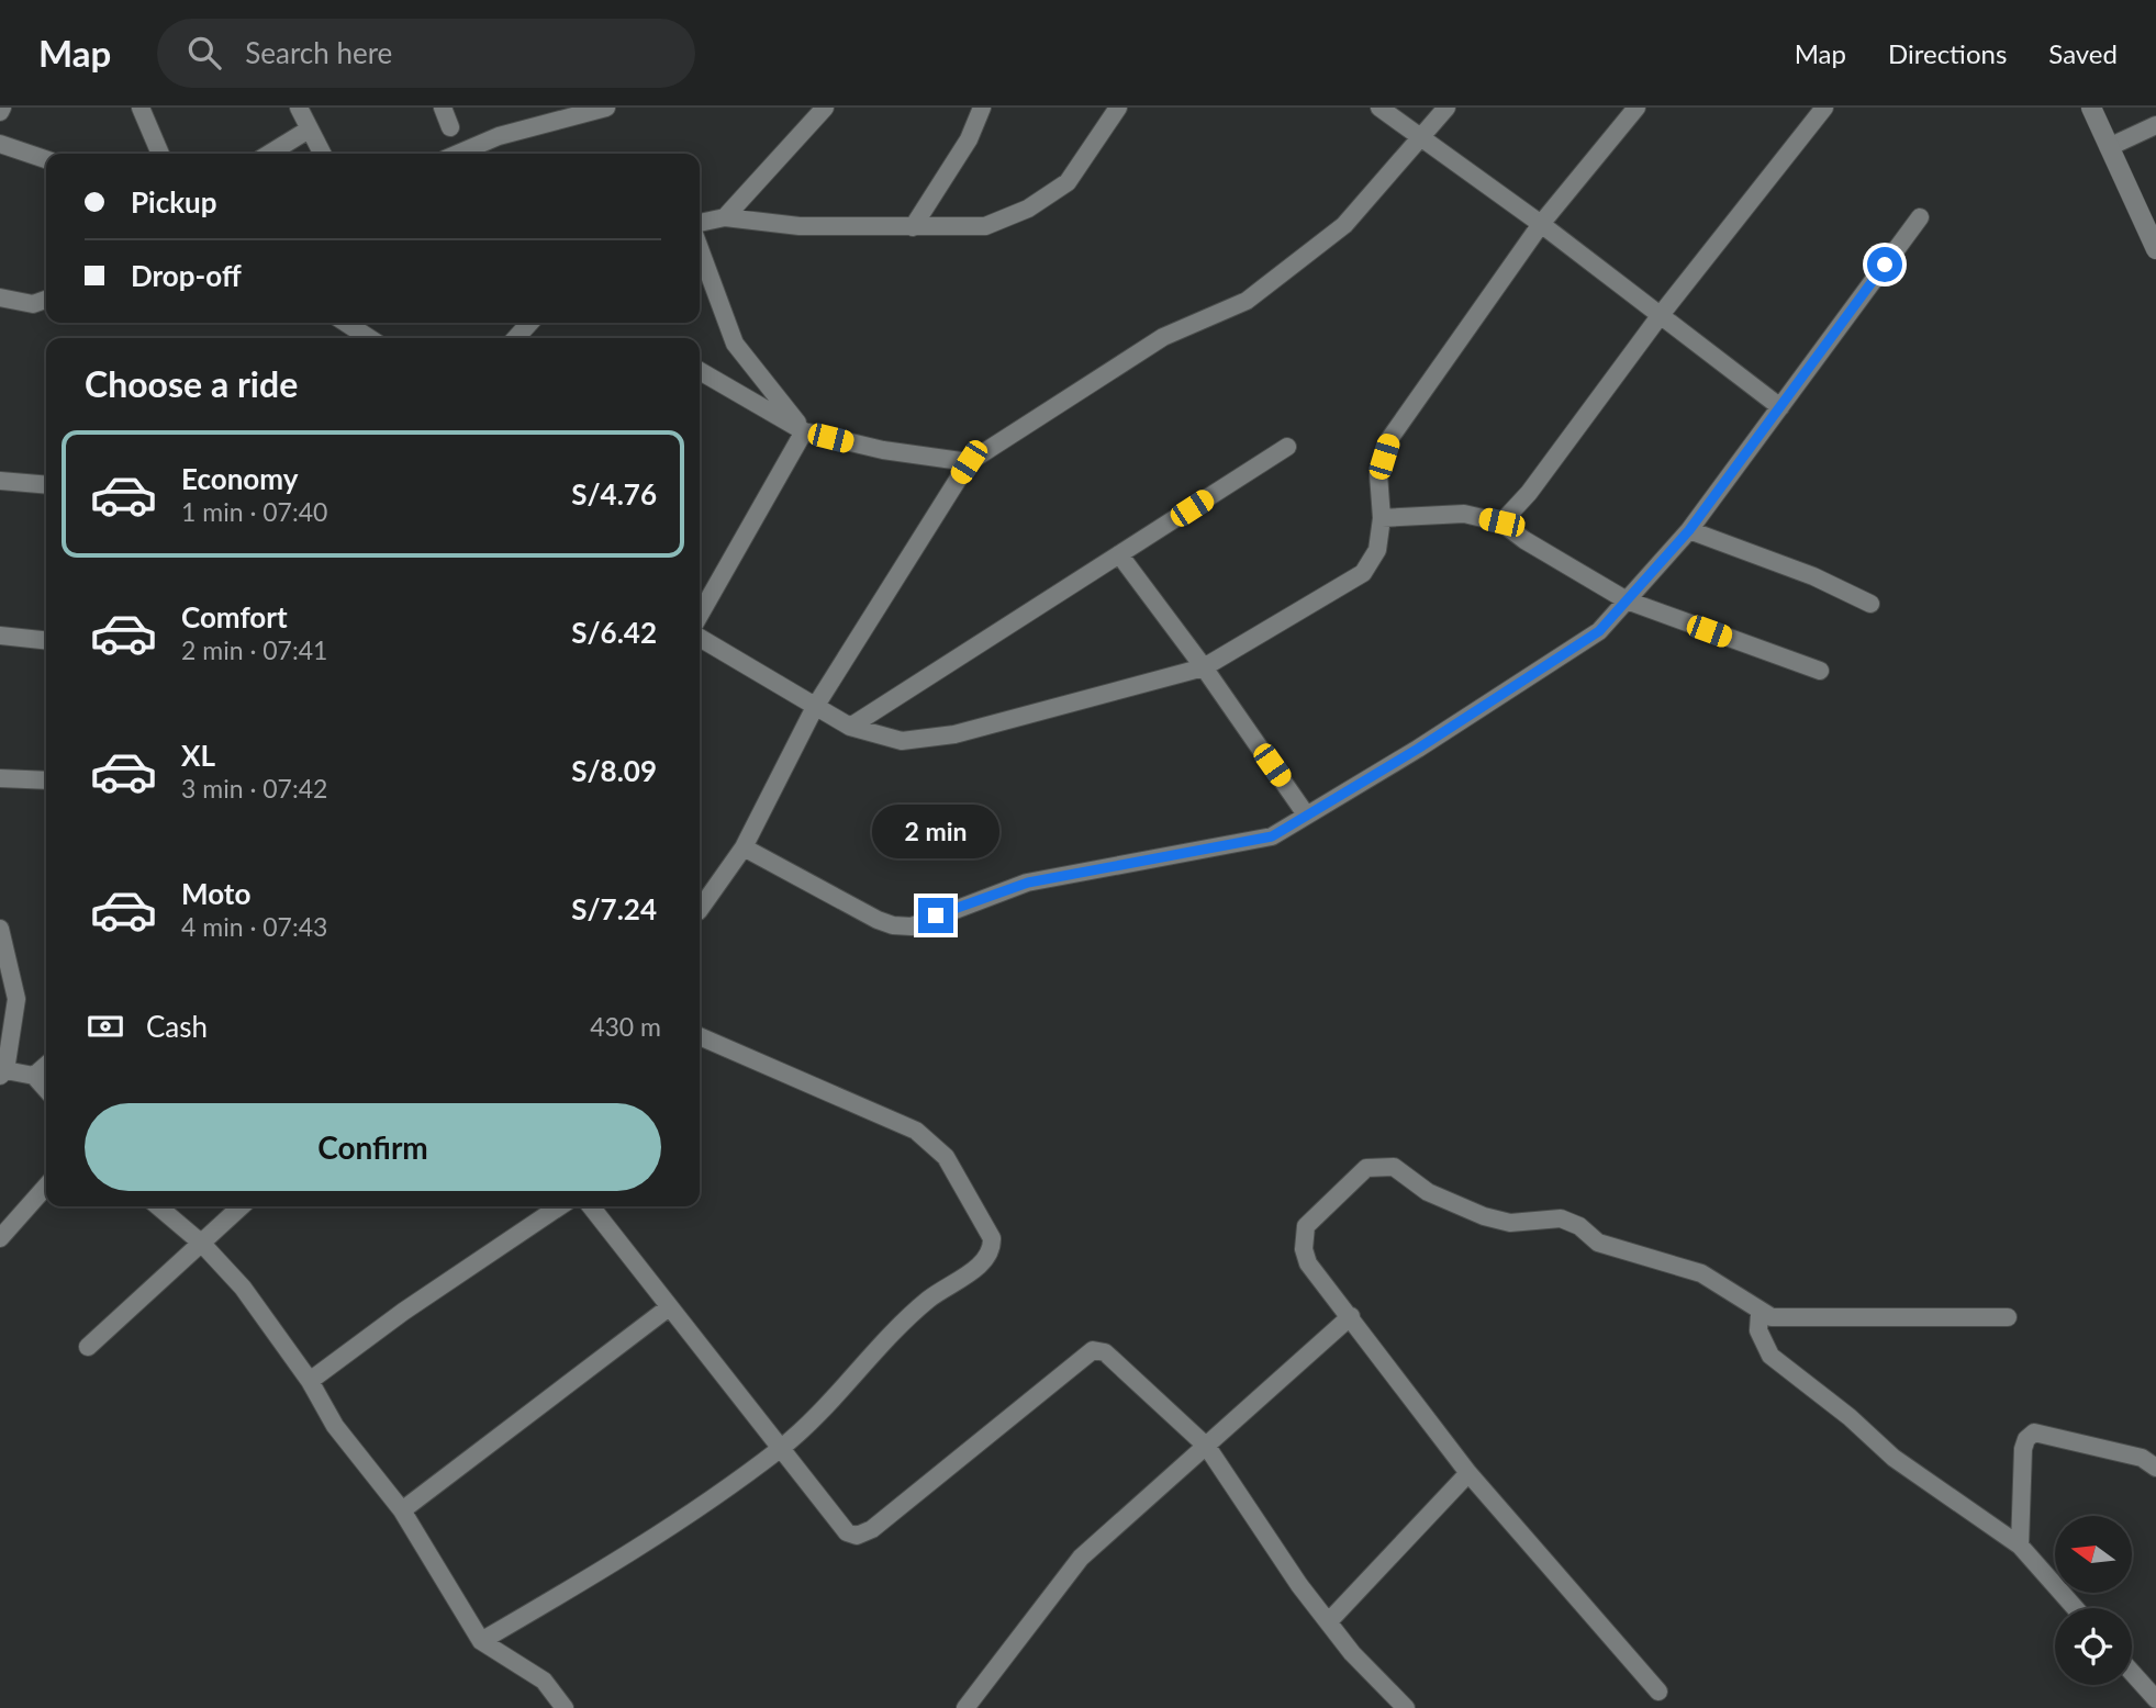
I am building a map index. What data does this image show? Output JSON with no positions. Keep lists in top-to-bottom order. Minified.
{"north":"left","page":{"header":"Map","search":"Search here","nav":["Map","Directions","Saved"],"banner":["Pickup","Drop-off"],"heading":"Choose a ride","list":[{"name":"Economy","note":"1 min · 07:40","value":"S/4.76"},{"name":"Comfort","note":"2 min · 07:41","value":"S/6.42"},{"name":"XL","note":"3 min · 07:42","value":"S/8.09"},{"name":"Moto","note":"4 min · 07:43","value":"S/7.24"}],"bubble":"2 min","pay":["Cash","430 m"],"buttons":"Confirm"}}
